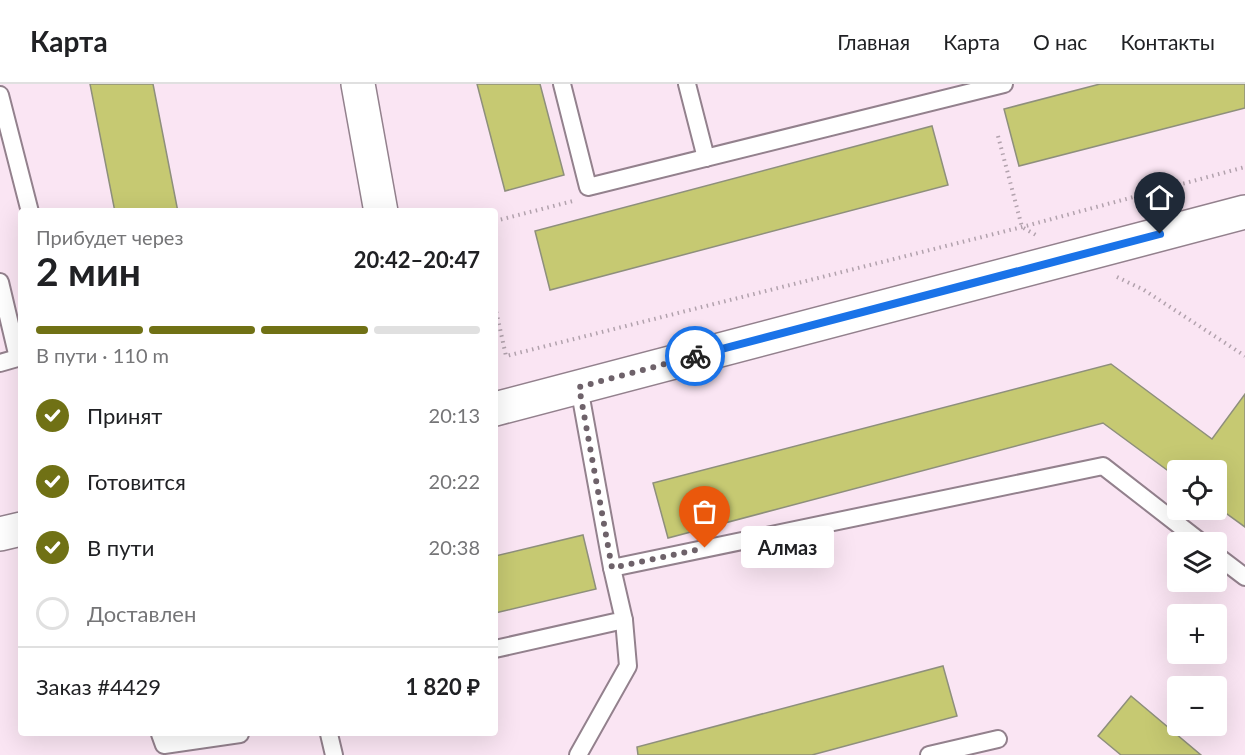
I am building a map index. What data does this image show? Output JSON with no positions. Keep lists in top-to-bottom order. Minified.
{"places":["Алмаз"],"page":{"header":"Карта","nav":["Главная","Карта","О нас","Контакты"],"heading":["2 мин","Прибудет через","20:42–20:47"],"panel":["Заказ #4429","1 820 ₽"],"bar":"В пути · 110 m","list":[["Принят","20:13"],["Готовится","20:22"],["В пути","20:38"],"Доставлен"],"map_buttons":["+","−"],"bubble":"Алмаз"}}
